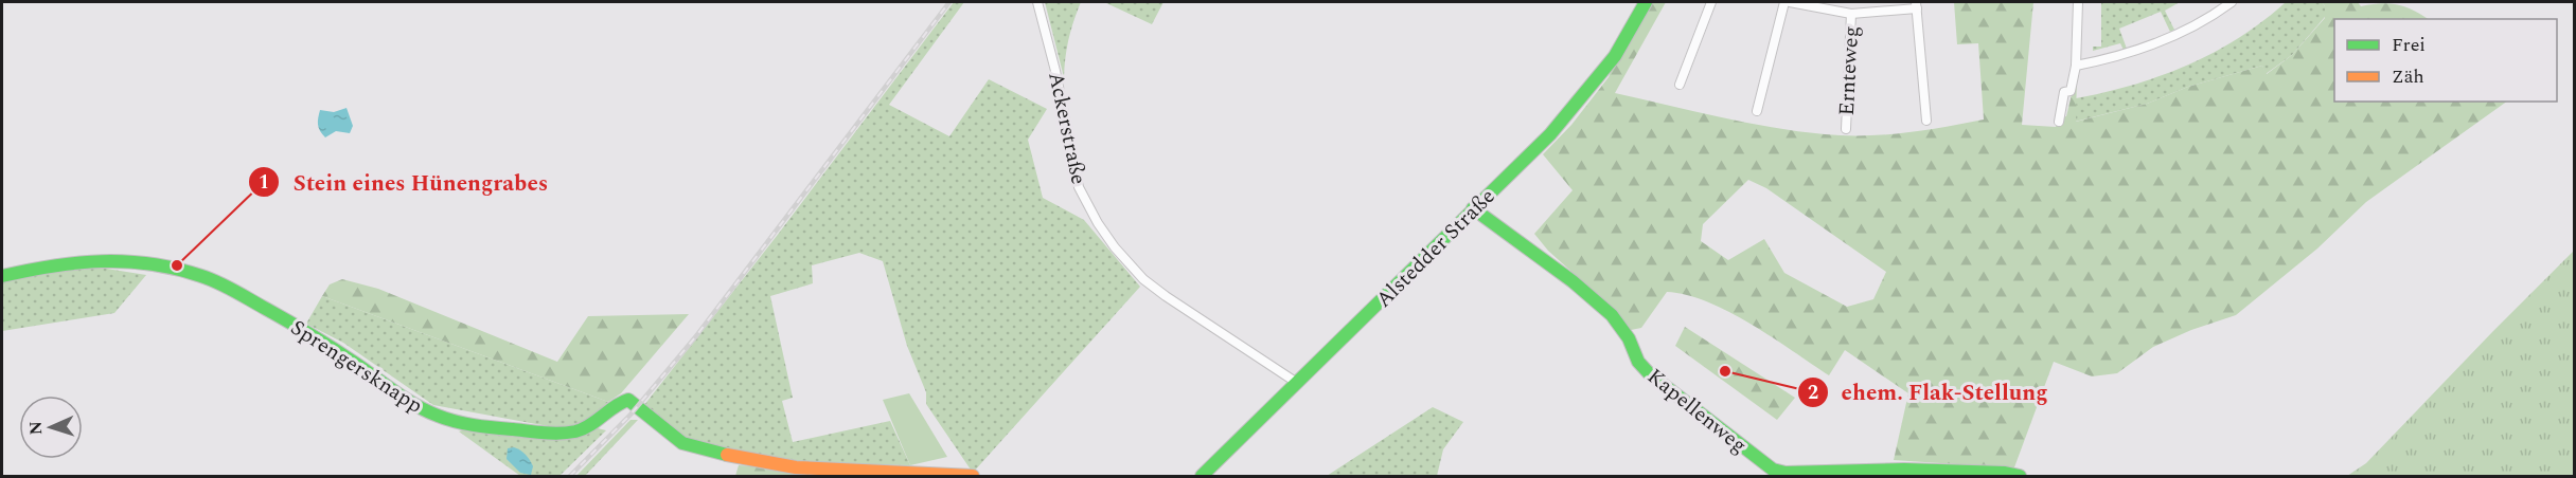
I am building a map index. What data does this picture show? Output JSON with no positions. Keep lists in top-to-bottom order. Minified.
{"streets":{"street":["Ernteweg","Ackerstraße","Alstedder Straße","Sprengersknapp","Kapellenweg"]},"crossings":[["Ackerstraße","Alstedder Straße"],["Alstedder Straße","Kapellenweg"]],"places":["Stein eines Hünengrabes","ehem. Flak-Stellung"],"legend":["Frei","Zäh"],"north":"left"}
